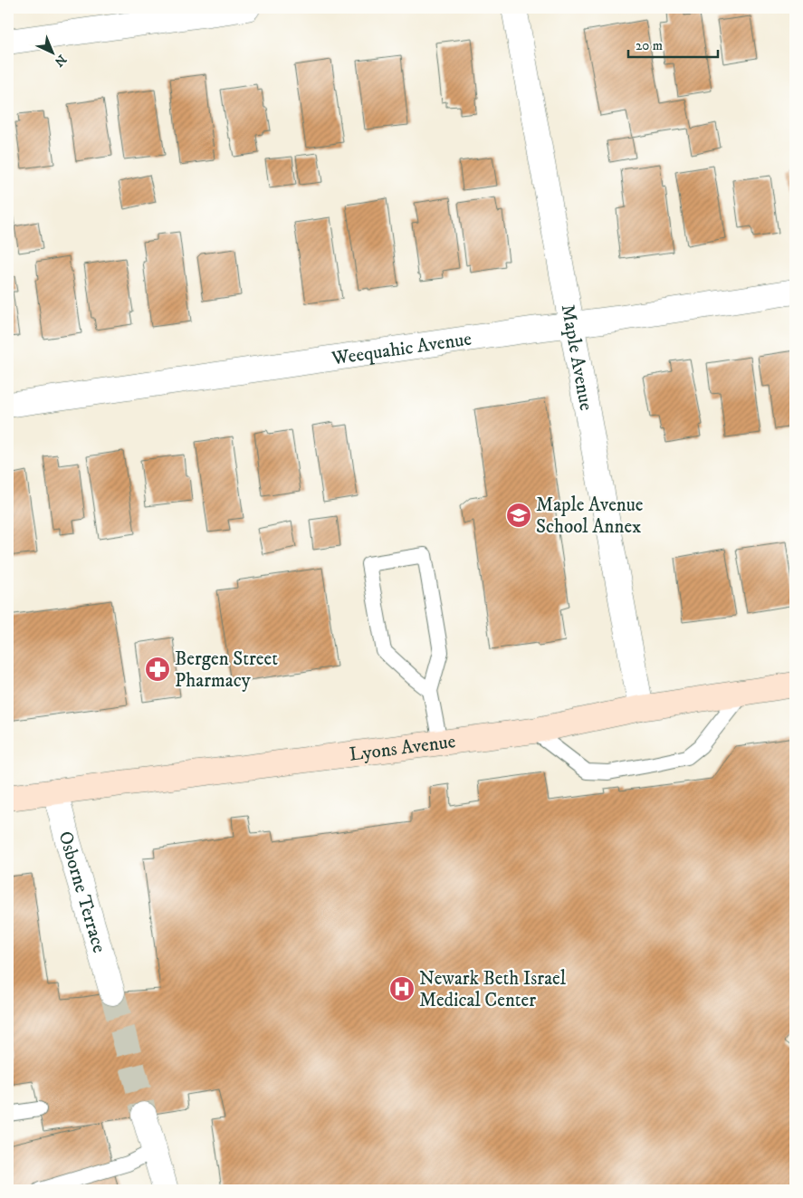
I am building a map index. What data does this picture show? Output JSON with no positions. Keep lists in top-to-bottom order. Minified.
{"streets":{"main road":["Lyons Avenue"],"street":["Weequahic Avenue","Maple Avenue","Osborne Terrace"]},"crossings":[["Weequahic Avenue","Maple Avenue"],["Maple Avenue","Lyons Avenue"],["Lyons Avenue","Osborne Terrace"]],"places":{"school or university":["Maple Avenue School Annex"],"pharmacy":["Bergen Street Pharmacy"],"hospital":["Newark Beth Israel Medical Center"]},"scale_bar":"20 m","north":"bottom right"}
